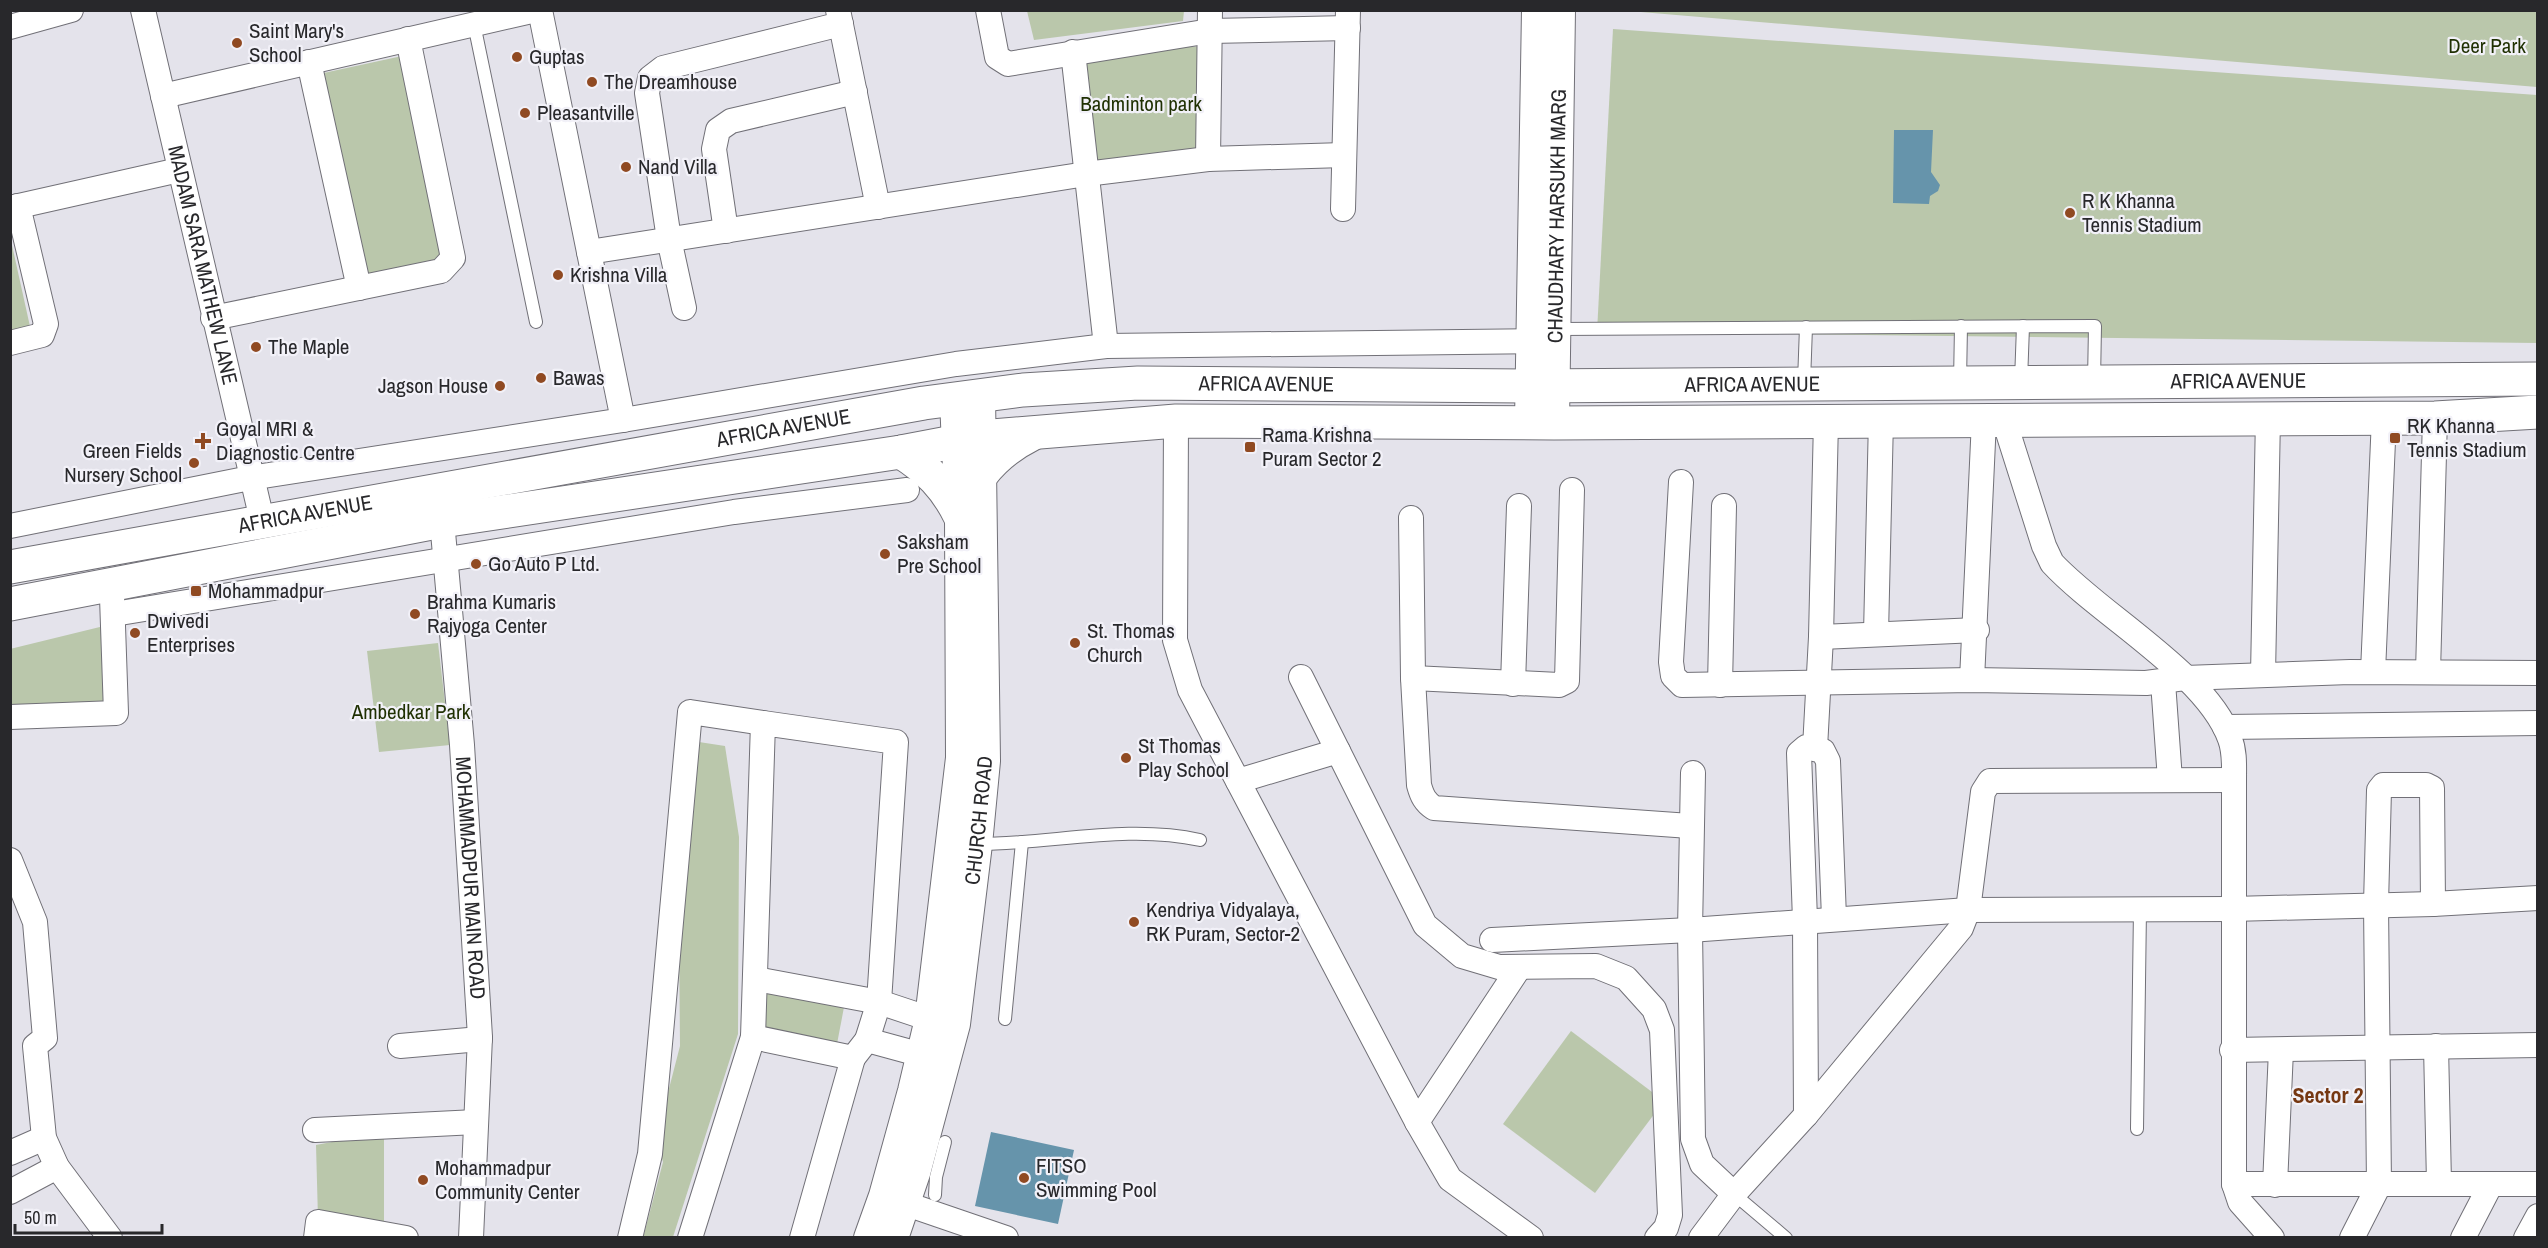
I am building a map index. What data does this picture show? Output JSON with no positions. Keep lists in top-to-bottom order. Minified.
{"streets":{"main road":["AFRICA AVENUE"],"street":["CHAUDHARY HARSUKH MARG","MADAM SARA MATHEW LANE","CHURCH ROAD","MOHAMMADPUR MAIN ROAD"]},"crossings":[["CHAUDHARY HARSUKH MARG","AFRICA AVENUE"],["MADAM SARA MATHEW LANE","AFRICA AVENUE"],["AFRICA AVENUE","CHURCH ROAD"],["AFRICA AVENUE","MOHAMMADPUR MAIN ROAD"]],"districts":["Sector 2"],"parks":["Deer Park","Badminton park","Ambedkar Park"],"places":{"other":["Saint Mary's School","Guptas","The Dreamhouse","Pleasantville","Nand Villa","R K Khanna Tennis Stadium","Krishna Villa","The Maple","Bawas","Jagson House","Green Fields Nursery School","Saksham Pre School","Go Auto P Ltd.","Brahma Kumaris Rajyoga Center","Dwivedi Enterprises","St. Thomas Church","St Thomas Play School","Kendriya Vidyalaya, RK Puram, Sector-2","FITSO Swimming Pool","Mohammadpur Community Center"],"transit":["RK Khanna Tennis Stadium","Rama Krishna Puram Sector 2","Mohammadpur"],"health":["Goyal MRI & Diagnostic Centre"]},"scale_bar":"50 m"}
